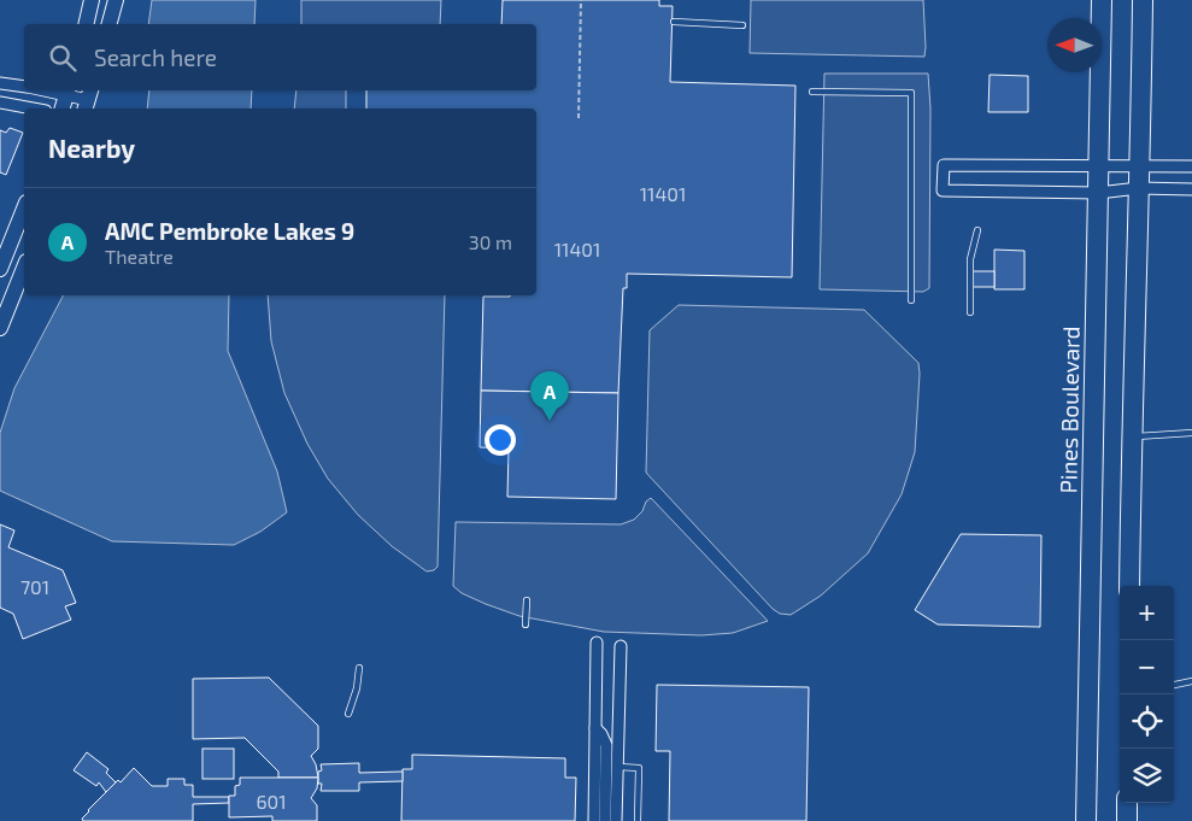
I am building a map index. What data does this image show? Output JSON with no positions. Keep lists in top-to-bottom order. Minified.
{"streets":{"highway":["Pines Boulevard"]},"house_numbers":["11401","11401","701","601"],"north":"left","page":{"search":"Search here","heading":"Nearby","list":[{"mark":"A","name":"AMC Pembroke Lakes 9","note":"Theatre","value":"30 m"}],"pins":"A","map_buttons":["+","−"]}}
